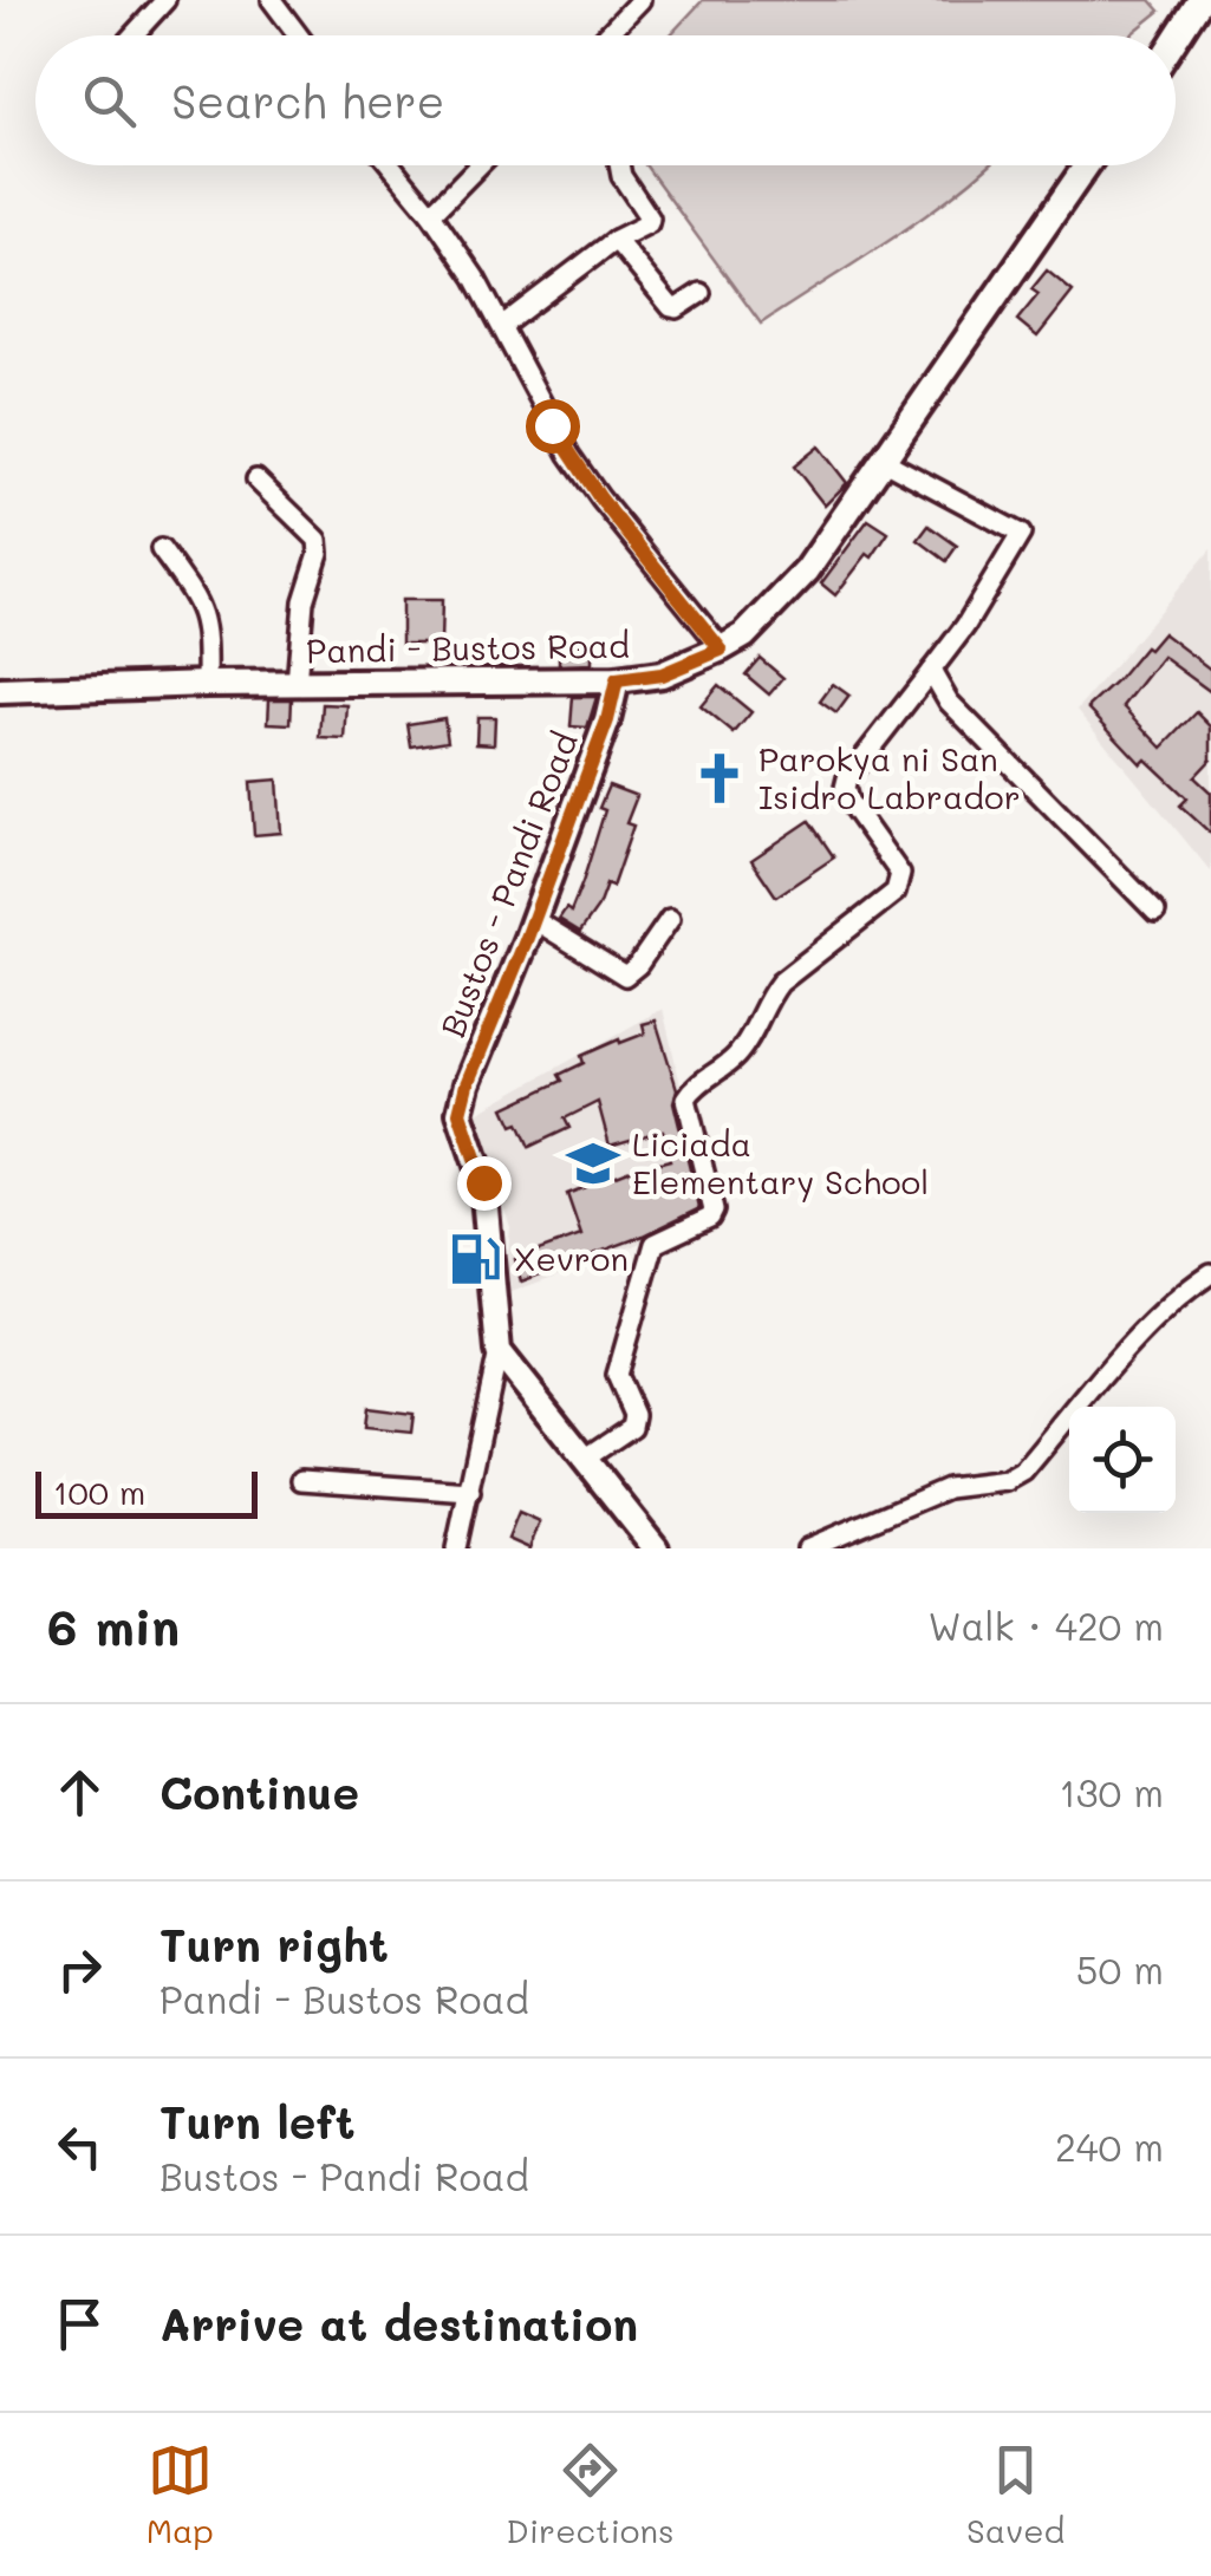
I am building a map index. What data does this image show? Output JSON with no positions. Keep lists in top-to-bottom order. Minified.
{"streets":{"main road":["Pandi - Bustos Road","Bustos - Pandi Road"]},"crossings":[["Pandi - Bustos Road","Bustos - Pandi Road"]],"places":{"church":["Parokya ni San Isidro Labrador"],"school or university":["Liciada Elementary School"],"fuel station":["Xevron"]},"scale_bar":"100 m","page":{"search":"Search here","scale":"100 m","heading":["6 min","Walk · 420 m"],"list":[["Continue","130 m"],["Turn right","Pandi - Bustos Road","50 m"],["Turn left","Bustos - Pandi Road","240 m"],"Arrive at destination"],"nav":["Map","Directions","Saved"]}}
